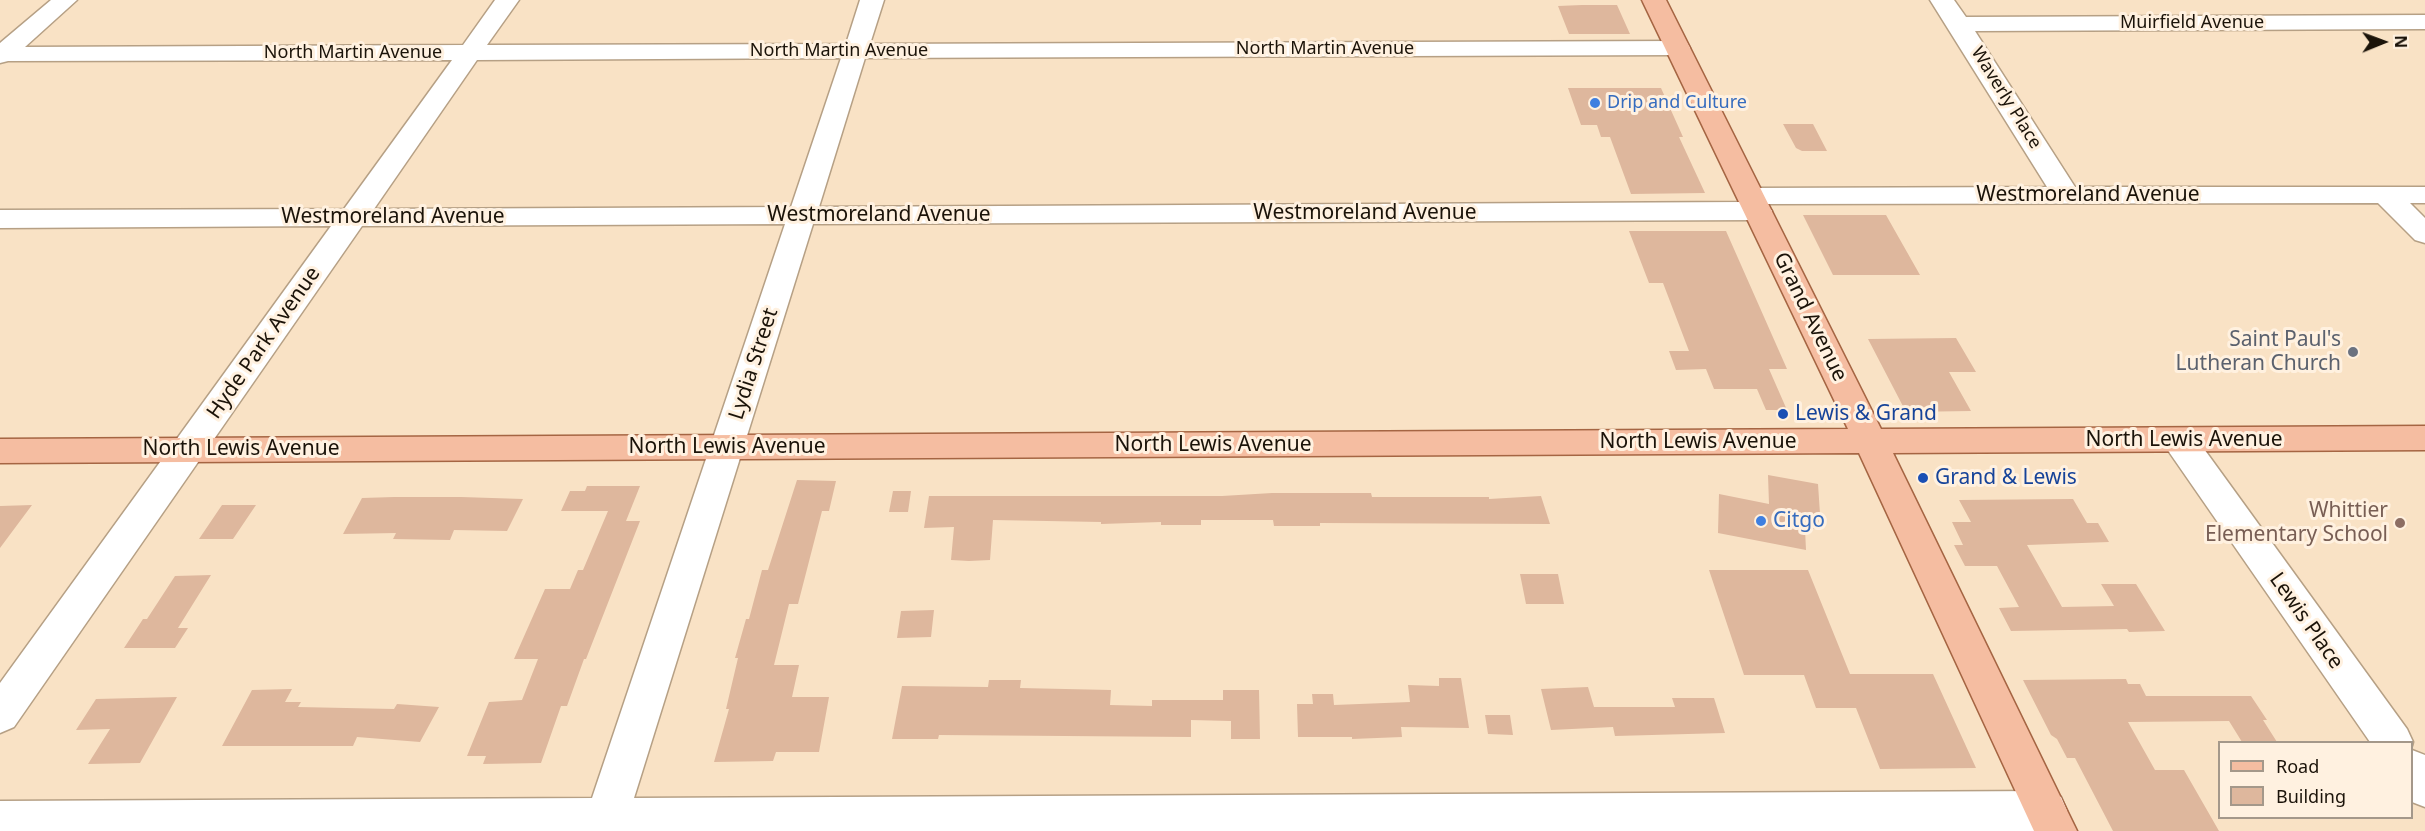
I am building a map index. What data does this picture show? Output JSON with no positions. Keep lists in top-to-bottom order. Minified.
{"streets":{"main road":["Grand Avenue","North Lewis Avenue"],"street":["Muirfield Avenue","North Martin Avenue","Waverly Place","Westmoreland Avenue","Hyde Park Avenue","Lydia Street","Lewis Place"]},"crossings":[["Muirfield Avenue","Waverly Place"],["North Martin Avenue","Grand Avenue"],["North Martin Avenue","Hyde Park Avenue"],["North Martin Avenue","Lydia Street"],["Waverly Place","Westmoreland Avenue"],["Westmoreland Avenue","Grand Avenue"],["Westmoreland Avenue","Hyde Park Avenue"],["Westmoreland Avenue","Lydia Street"],["Grand Avenue","North Lewis Avenue"],["Hyde Park Avenue","North Lewis Avenue"],["Lydia Street","North Lewis Avenue"],["North Lewis Avenue","Lewis Place"]],"places":["Drip and Culture","Saint Paul's Lutheran Church","Lewis & Grand","Grand & Lewis","Citgo","Whittier Elementary School"],"legend":["Road","Building"],"north":"right"}
